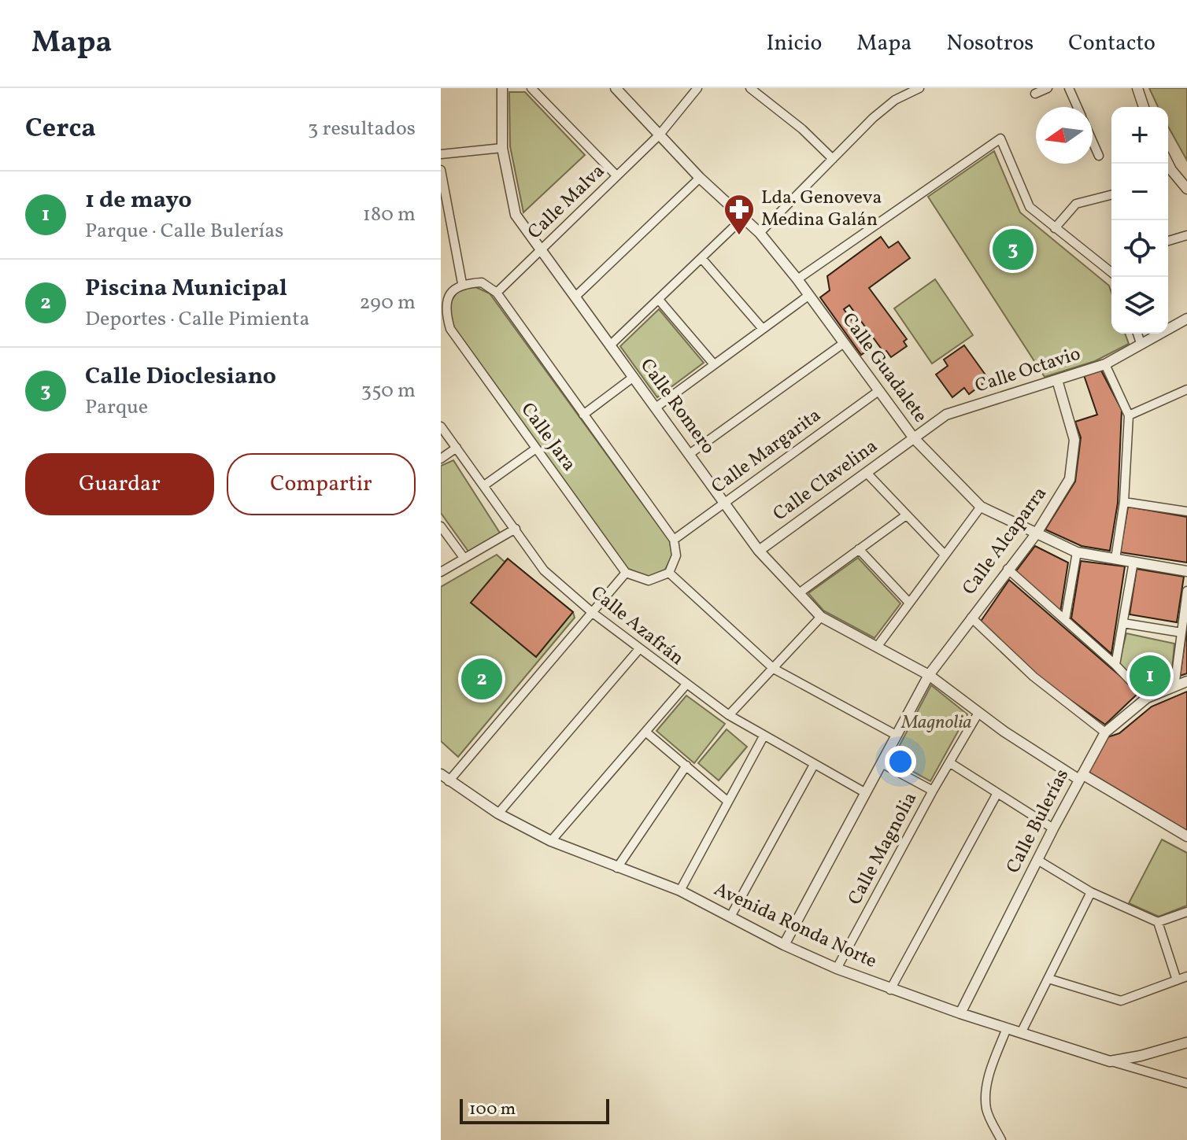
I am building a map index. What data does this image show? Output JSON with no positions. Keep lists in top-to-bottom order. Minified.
{"streets":{"street":["Calle Malva","Calle Guadalete","Calle Octavio","Calle Romero","Calle Jara","Calle Margarita","Calle Clavelina","Calle Alcaparra","Calle Azafrán","Calle Bulerías","Calle Magnolia","Avenida Ronda Norte"]},"crossings":[["Calle Malva","Calle Guadalete"],["Calle Malva","Calle Romero"],["Calle Guadalete","Calle Octavio"],["Calle Guadalete","Calle Margarita"],["Calle Guadalete","Calle Clavelina"],["Calle Guadalete","Calle Alcaparra"],["Calle Octavio","Calle Clavelina"],["Calle Octavio","Calle Alcaparra"],["Calle Romero","Calle Margarita"],["Calle Romero","Calle Clavelina"],["Calle Romero","Calle Alcaparra"],["Calle Romero","Calle Bulerías"],["Calle Romero","Calle Magnolia"],["Calle Alcaparra","Calle Azafrán"],["Calle Alcaparra","Avenida Ronda Norte"],["Calle Bulerías","Avenida Ronda Norte"],["Calle Magnolia","Avenida Ronda Norte"]],"parks":["Magnolia"],"places":{"pharmacy":["Lda. Genoveva Medina Galán"]},"scale_bar":"100 m","north":"left","page":{"header":"Mapa","nav":["Inicio","Mapa","Nosotros","Contacto"],"heading":["Cerca","3 resultados"],"map_buttons":["+","−"],"list":[{"mark":"1","name":"1 de mayo","note":"Parque · Calle Bulerías","value":"180 m"},{"mark":"2","name":"Piscina Municipal","note":"Deportes · Calle Pimienta","value":"290 m"},{"mark":"3","name":"Calle Dioclesiano","note":"Parque","value":"350 m"}],"pins":["3","1","2"],"buttons":["Guardar","Compartir"],"scale":"100 m"}}
